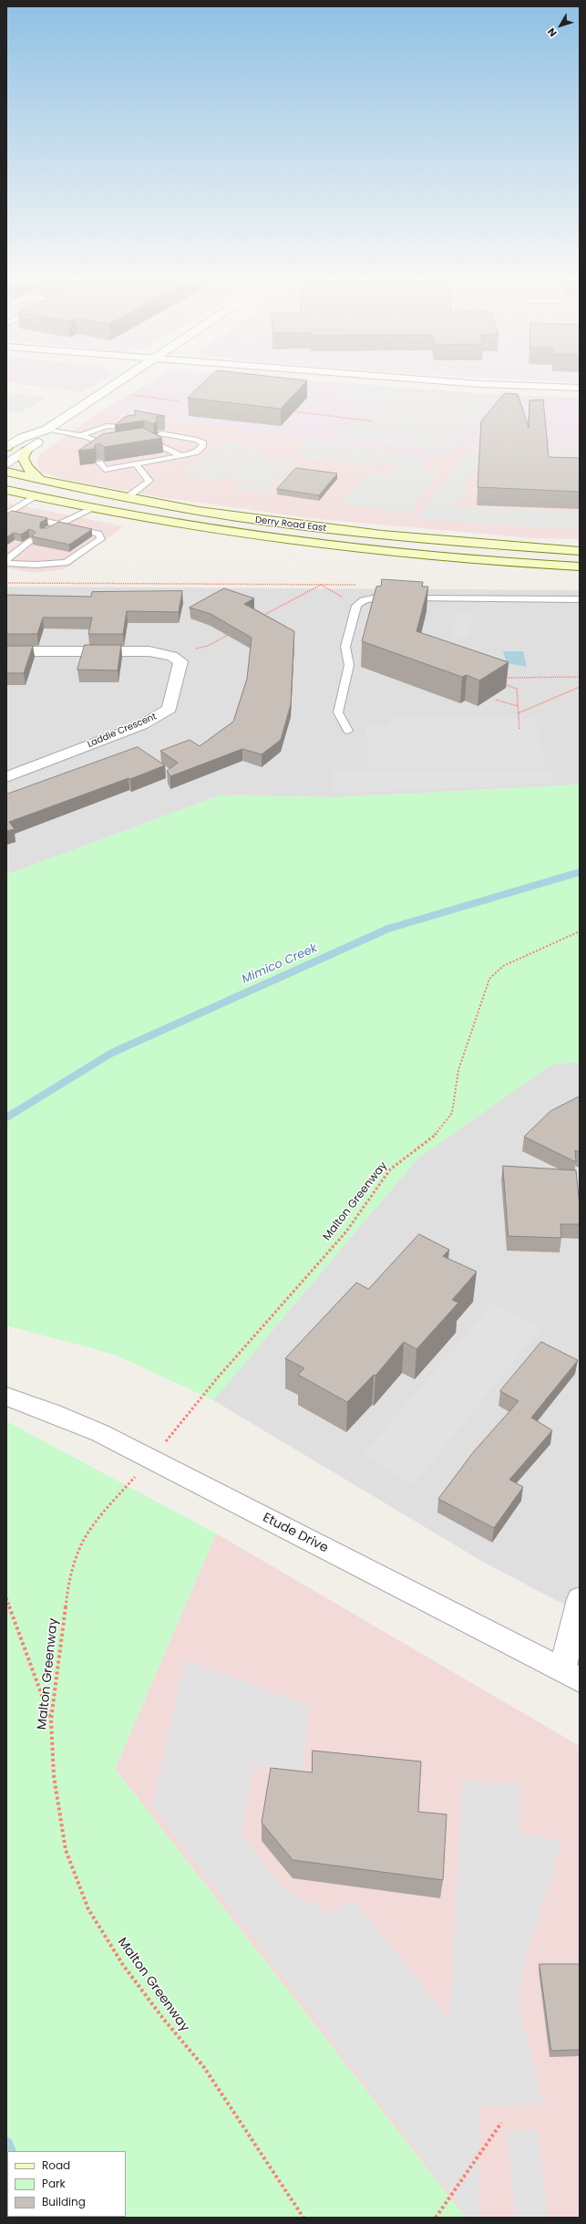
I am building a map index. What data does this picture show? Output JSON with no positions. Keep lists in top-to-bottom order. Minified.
{"streets":{"main road":["Derry Road East"],"street":["Laddie Crescent","Etude Drive"],"path":["Malton Greenway"]},"water":["Mimico Creek"],"legend":["Road","Park","Building"],"north":"bottom left"}
